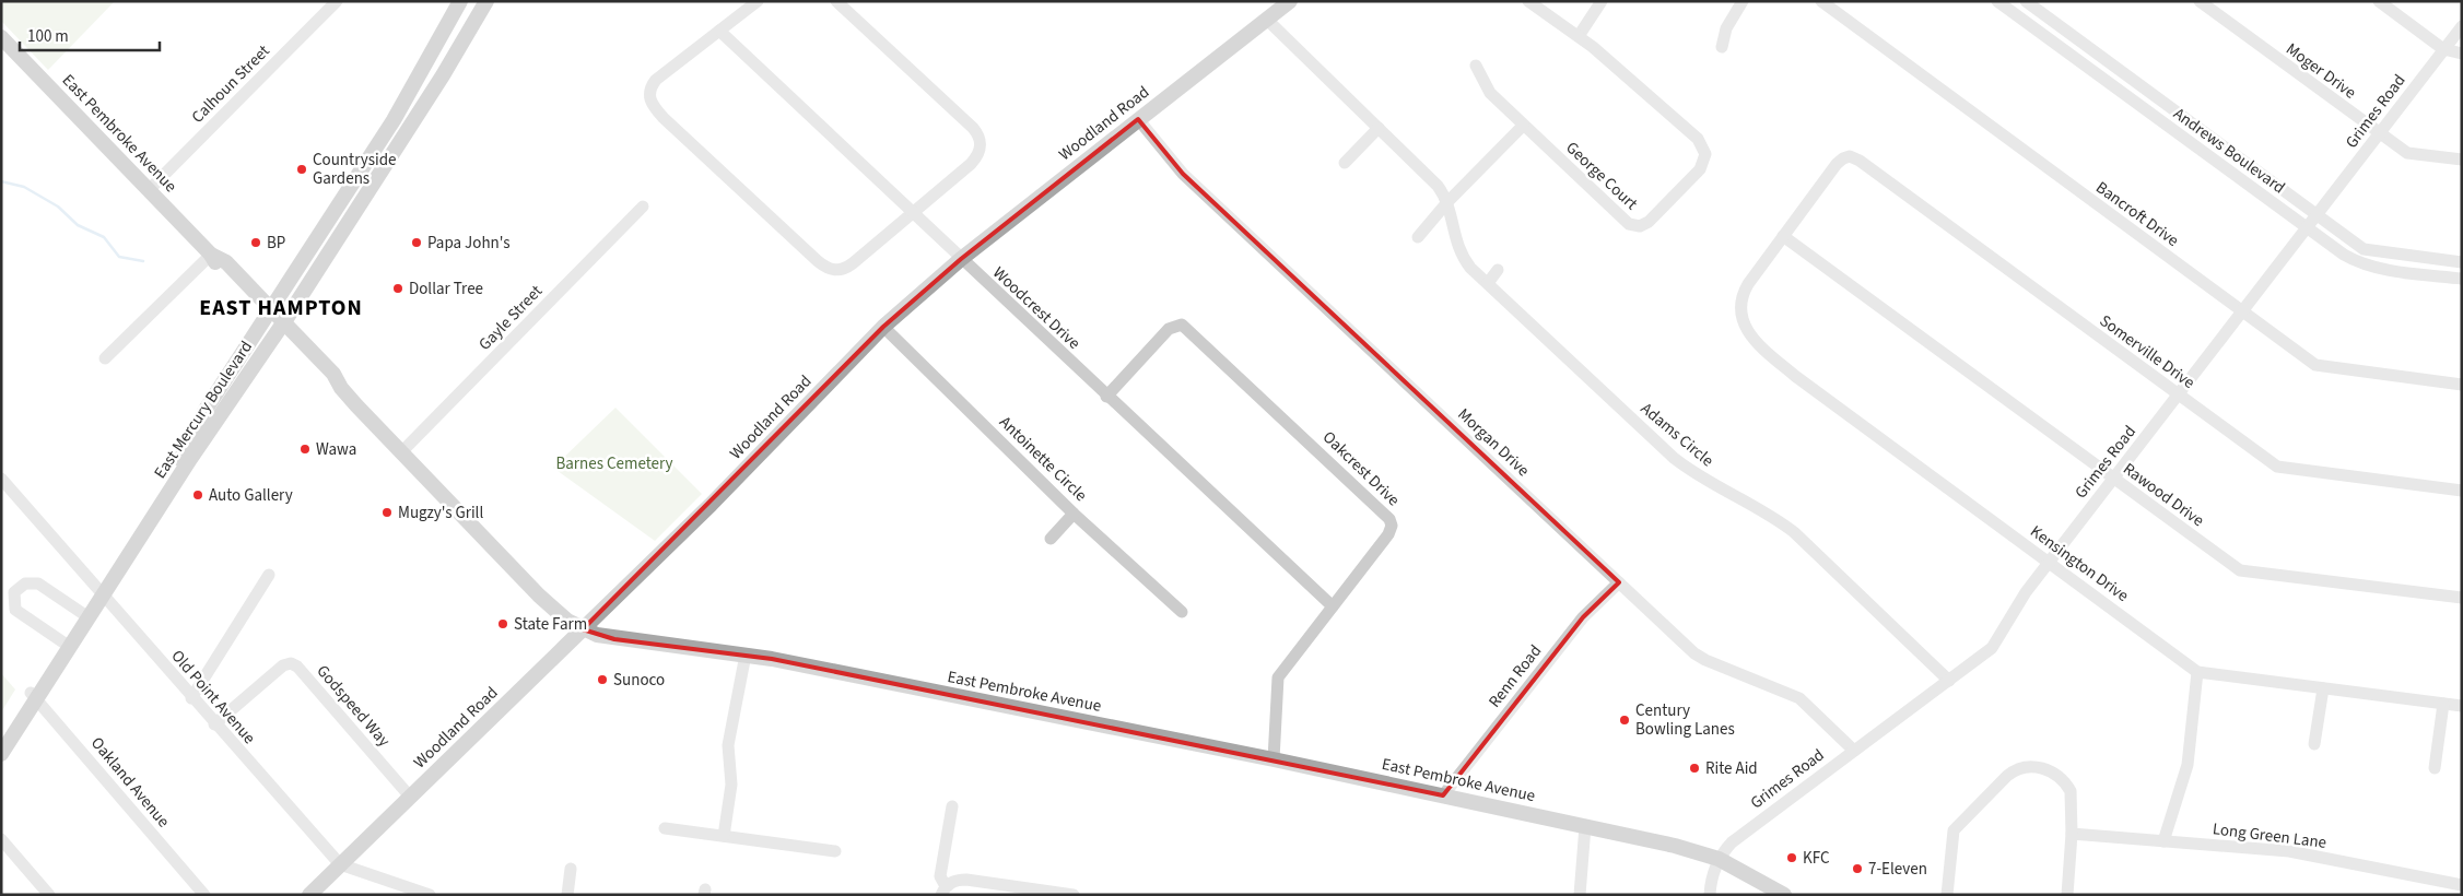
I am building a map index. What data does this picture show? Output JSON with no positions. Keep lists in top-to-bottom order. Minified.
{"streets":{"main road":["Woodland Road","East Pembroke Avenue","East Mercury Boulevard"],"street":["Moger Drive","Calhoun Street","Grimes Road","Andrews Boulevard","George Court","Bancroft Drive","Woodcrest Drive","Gayle Street","Somerville Drive","Adams Circle","Morgan Drive","Antoinette Circle","Oakcrest Drive","Rawood Drive","Kensington Drive","Renn Road","Old Point Avenue","Godspeed Way","Oakland Avenue","Long Green Lane"]},"crossings":[["Moger Drive","Grimes Road"],["Calhoun Street","East Pembroke Avenue"],["Grimes Road","East Pembroke Avenue"],["Grimes Road","Andrews Boulevard"],["Grimes Road","Bancroft Drive"],["Grimes Road","Somerville Drive"],["Grimes Road","Adams Circle"],["Grimes Road","Morgan Drive"],["Grimes Road","Rawood Drive"],["Grimes Road","Kensington Drive"],["Woodland Road","East Pembroke Avenue"],["Woodland Road","Woodcrest Drive"],["Woodland Road","Adams Circle"],["Woodland Road","Morgan Drive"],["Woodland Road","Antoinette Circle"],["Woodland Road","Old Point Avenue"],["Woodland Road","Godspeed Way"],["East Pembroke Avenue","Gayle Street"],["East Pembroke Avenue","East Mercury Boulevard"],["East Pembroke Avenue","Oakcrest Drive"],["East Pembroke Avenue","Renn Road"],["Woodcrest Drive","Oakcrest Drive"],["Somerville Drive","Rawood Drive"],["Somerville Drive","Kensington Drive"],["East Mercury Boulevard","Old Point Avenue"],["East Mercury Boulevard","Oakland Avenue"],["Morgan Drive","Renn Road"],["Rawood Drive","Kensington Drive"],["Old Point Avenue","Godspeed Way"]],"districts":["EAST HAMPTON"],"parks":["Barnes Cemetery"],"places":["Countryside Gardens","BP","Papa John's","Dollar Tree","Wawa","Auto Gallery","Mugzy's Grill","State Farm","Sunoco","Century Bowling Lanes","Rite Aid","KFC","7-Eleven"],"scale_bar":"100 m"}
